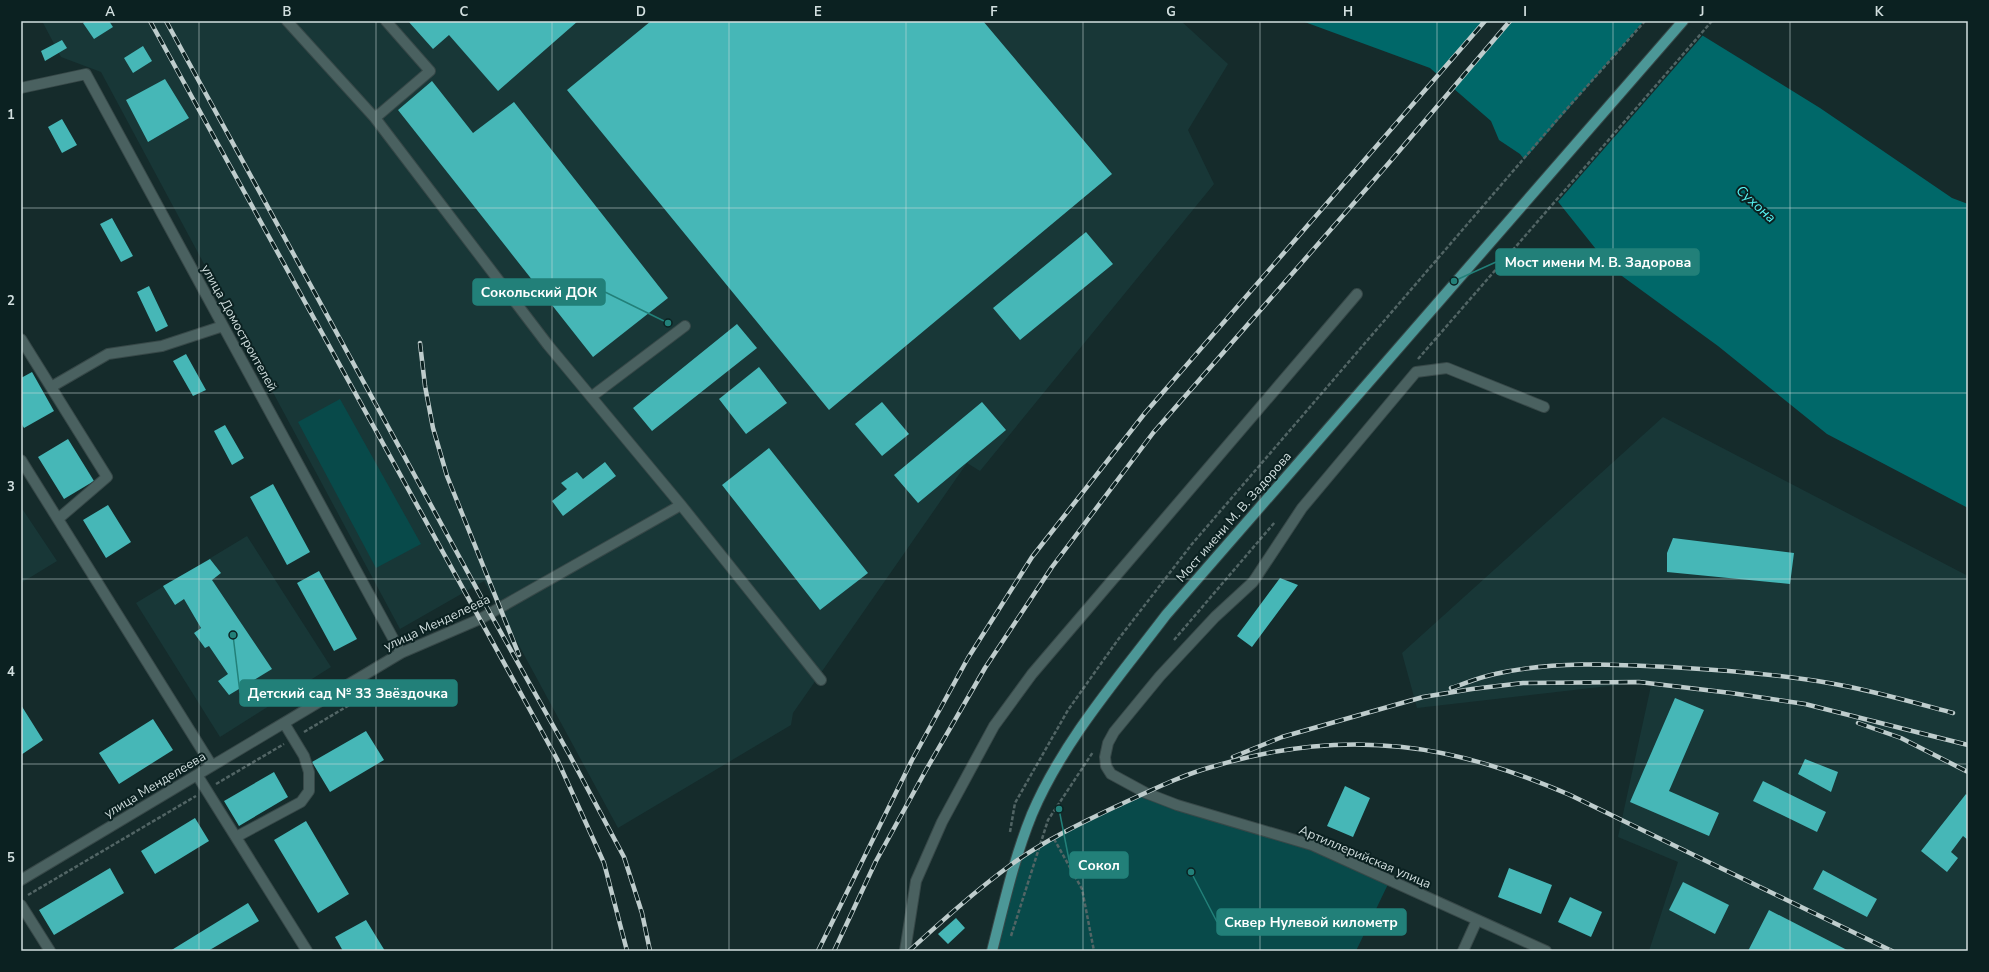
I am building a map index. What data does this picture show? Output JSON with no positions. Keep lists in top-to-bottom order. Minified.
{"streets":{"main road":["Мост имени М. В. Задорова"],"street":["улица Домостроителей","улица Менделеева","Артиллерийская улица"]},"crossings":[["улица Домостроителей","улица Менделеева"]],"water":["Сухона"],"places":["Мост имени М. В. Задорова","Сокольский ДОК","Детский сад № 33 Звёздочка","Сокол","Сквер Нулевой километр"],"grid":{"columns":["A","B","C","D","E","F","G","H","I","J","K"],"rows":["1","2","3","4","5"]}}
